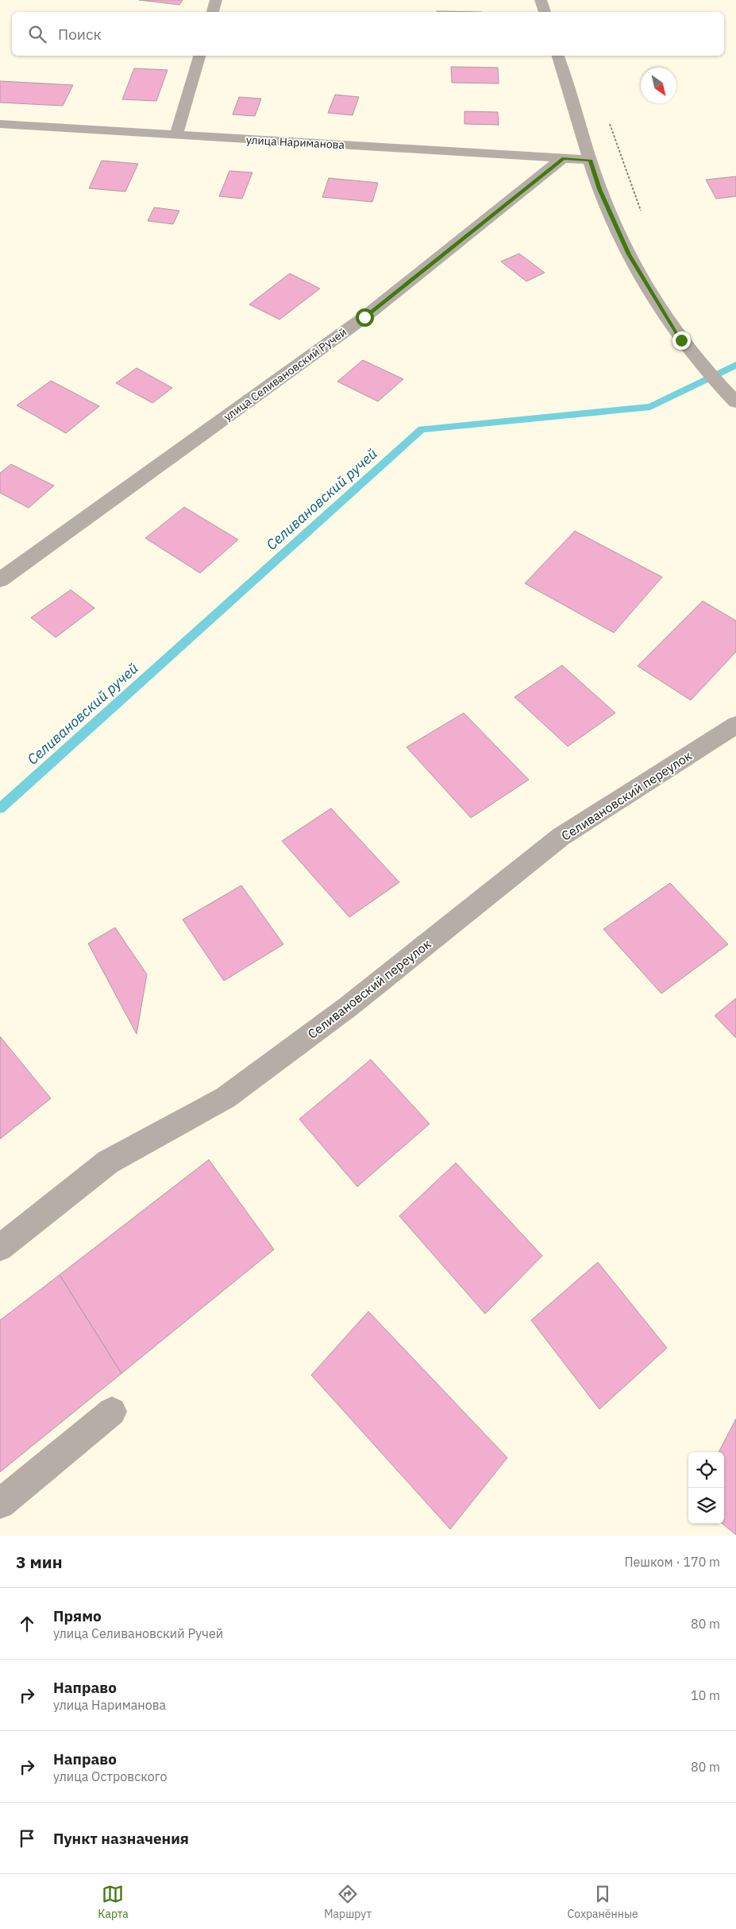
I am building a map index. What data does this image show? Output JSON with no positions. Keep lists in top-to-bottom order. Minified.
{"streets":{"street":["улица Нариманова","улица Селивановский Ручей","Селивановский переулок"]},"crossings":[["улица Нариманова","улица Селивановский Ручей"]],"water":["Селивановский ручей"],"north":"bottom right","page":{"search":"Поиск","heading":["3 мин","Пешком · 170 m"],"list":[["Прямо","улица Селивановский Ручей","80 m"],["Направо","улица Нариманова","10 m"],["Направо","улица Островского","80 m"],"Пункт назначения"],"nav":["Карта","Маршрут","Сохранённые"]}}
